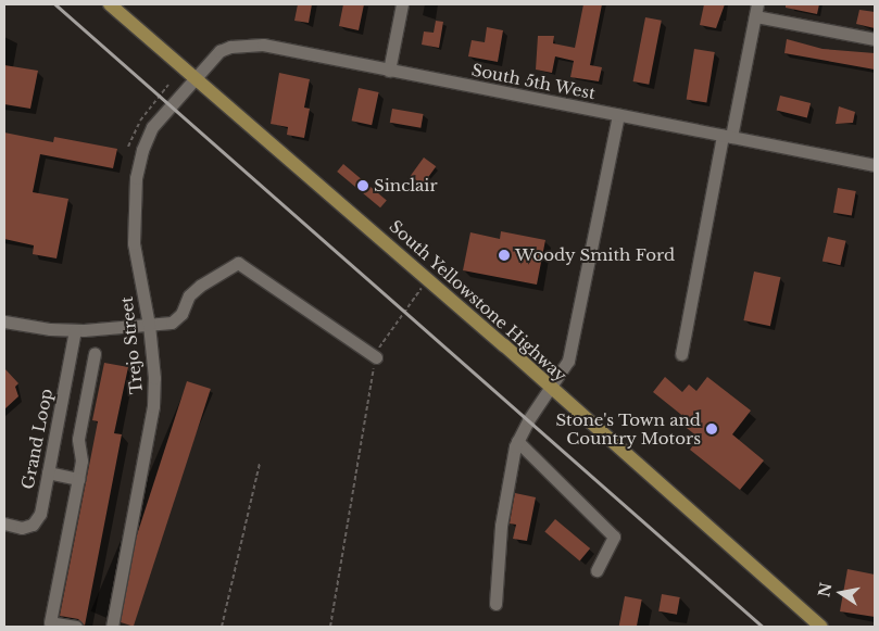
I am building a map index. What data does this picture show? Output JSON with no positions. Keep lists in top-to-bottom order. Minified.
{"streets":{"main road":["South Yellowstone Highway"],"street":["South 5th West","Trejo Street","Grand Loop"]},"crossings":[["South 5th West","South Yellowstone Highway"],["South 5th West","Trejo Street"],["South Yellowstone Highway","Trejo Street"]],"places":["Sinclair","Woody Smith Ford","Stone's Town and Country Motors"],"north":"left"}
